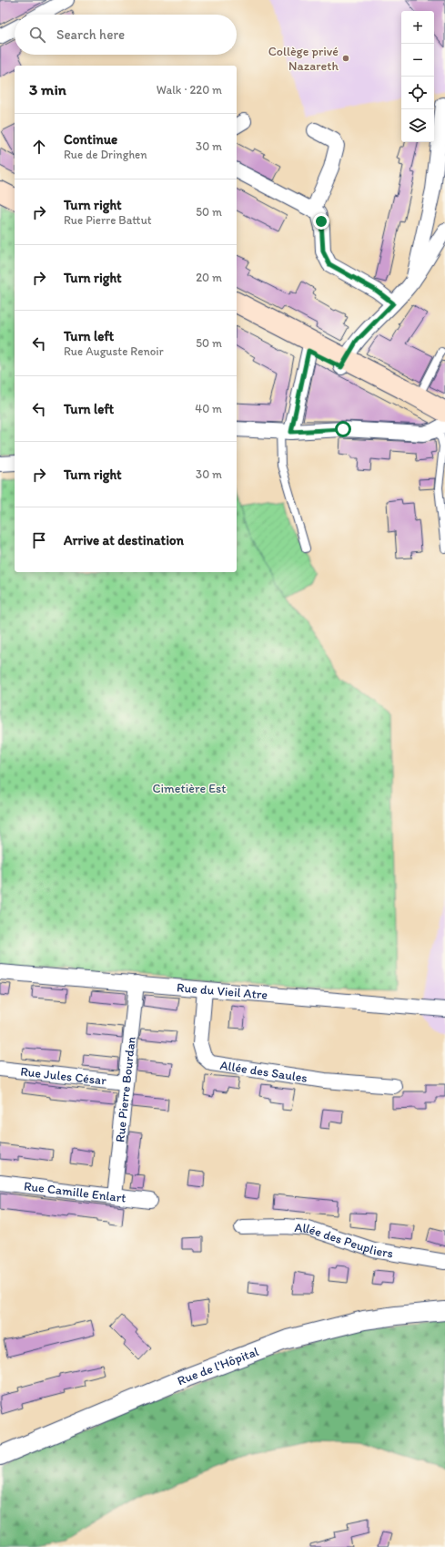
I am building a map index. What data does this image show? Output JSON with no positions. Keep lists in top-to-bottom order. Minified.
{"streets":{"street":["Rue du Vieil Atre","Allée des Saules","Rue Jules César","Rue Pierre Bourdan","Rue Camille Enlart","Allée des Peupliers","Rue de l'Hôpital"]},"crossings":[["Rue du Vieil Atre","Allée des Saules"],["Rue du Vieil Atre","Rue Pierre Bourdan"],["Rue Jules César","Rue Pierre Bourdan"],["Rue Pierre Bourdan","Rue Camille Enlart"]],"parks":["Cimetière Est"],"places":["Collège privé Nazareth"],"page":{"map_buttons":["+","−"],"search":"Search here","heading":["3 min","Walk · 220 m"],"list":[["Continue","Rue de Dringhen","30 m"],["Turn right","Rue Pierre Battut","50 m"],["Turn right","20 m"],["Turn left","Rue Auguste Renoir","50 m"],["Turn left","40 m"],["Turn right","30 m"],"Arrive at destination"]}}
